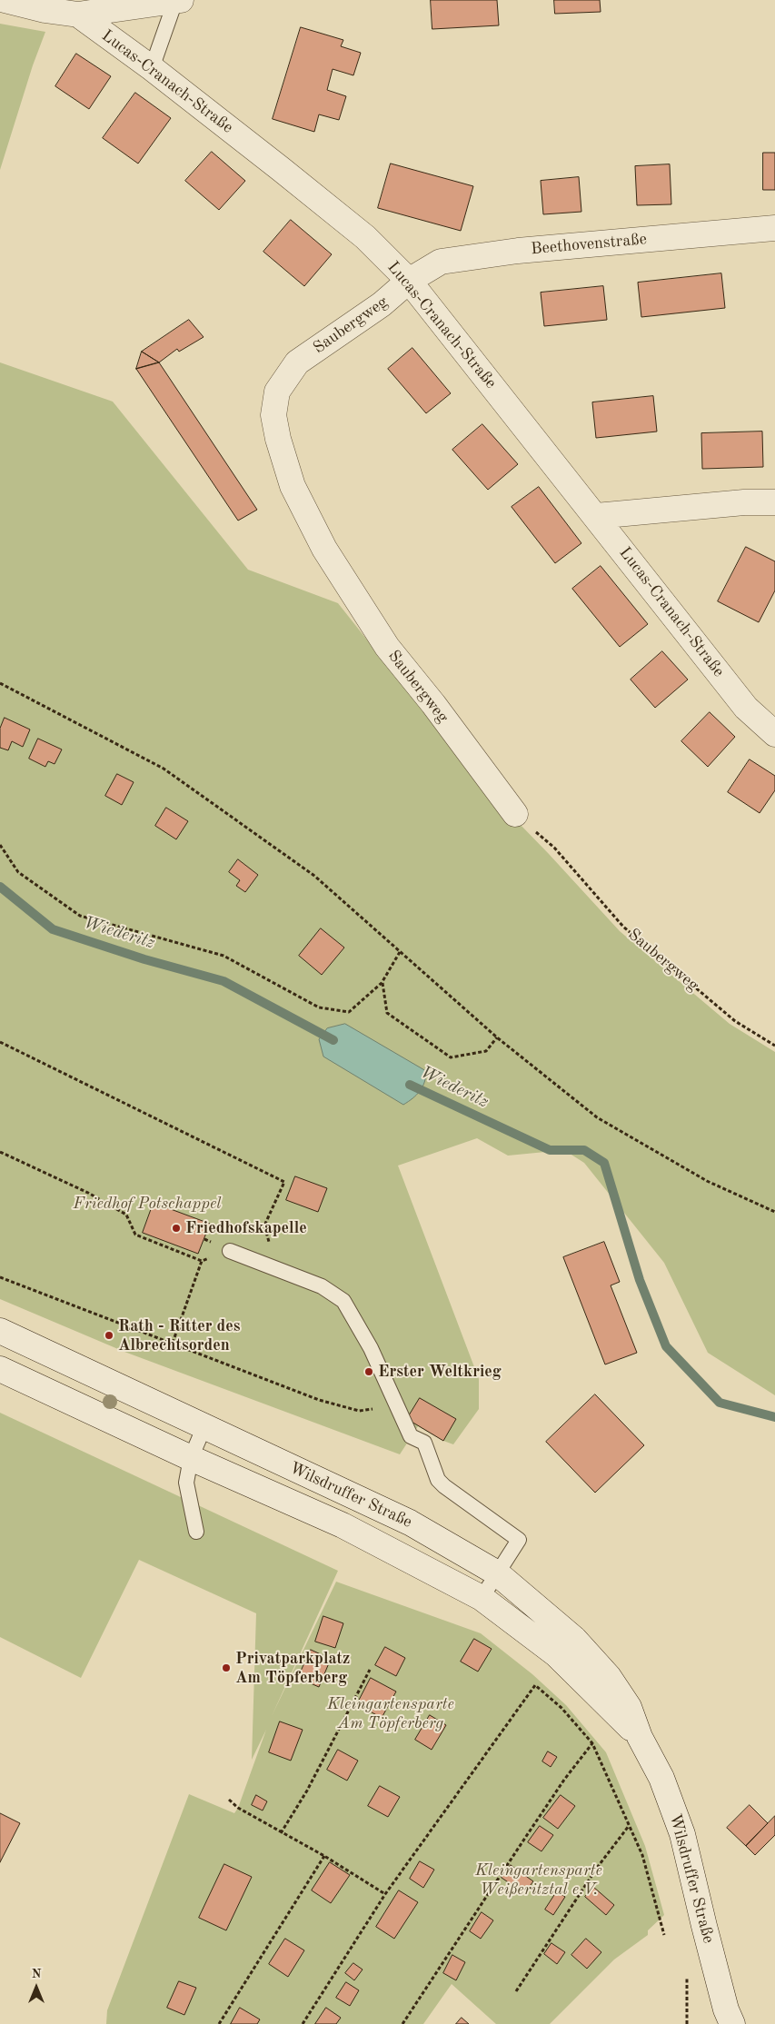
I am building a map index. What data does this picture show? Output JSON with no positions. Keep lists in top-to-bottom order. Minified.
{"streets":{"street":["Lucas-Cranach-Straße","Beethovenstraße","Saubergweg","Wilsdruffer Straße"]},"crossings":[["Lucas-Cranach-Straße","Beethovenstraße"],["Lucas-Cranach-Straße","Saubergweg"],["Beethovenstraße","Saubergweg"]],"water":["Wiederitz"],"parks":["Friedhof Potschappel","Kleingartensparte Am Töpferberg","Kleingartensparte Weißeritztal e.V."],"places":["Friedhofskapelle","Rath - Ritter des Albrechtsorden","Erster Weltkrieg","Privatparkplatz Am Töpferberg"],"north":"top"}
